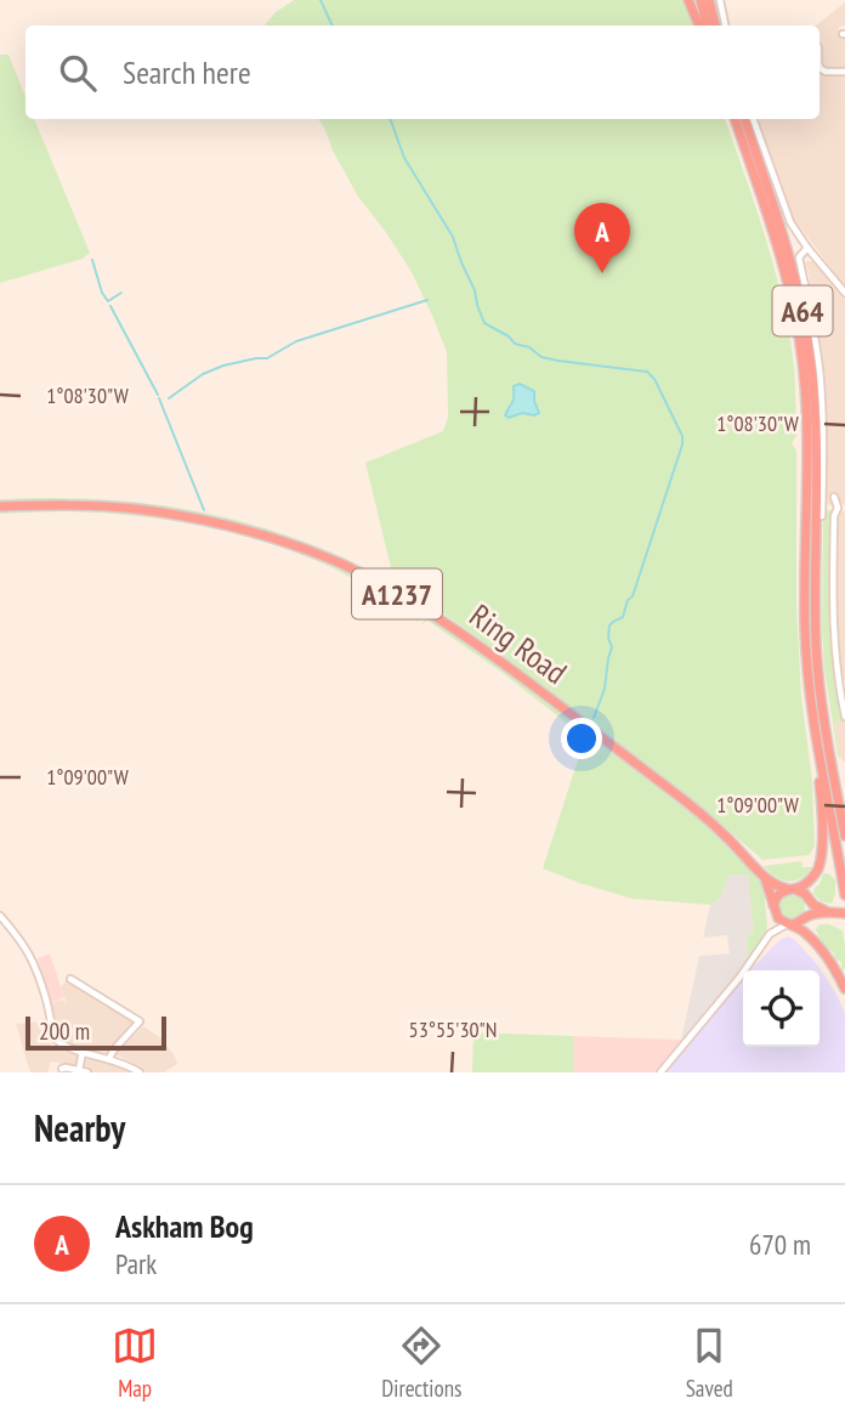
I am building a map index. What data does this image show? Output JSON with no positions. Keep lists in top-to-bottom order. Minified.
{"streets":{"highway":["A64","A1237","Ring Road"]},"scale_bar":"200 m","page":{"search":"Search here","pins":"A","scale":"200 m","heading":"Nearby","list":[{"mark":"A","name":"Askham Bog","note":"Park","value":"670 m"}],"nav":["Map","Directions","Saved"]},"coordinates":["1°08'30\"W","1°09'00\"W","53°55'30\"N"]}
